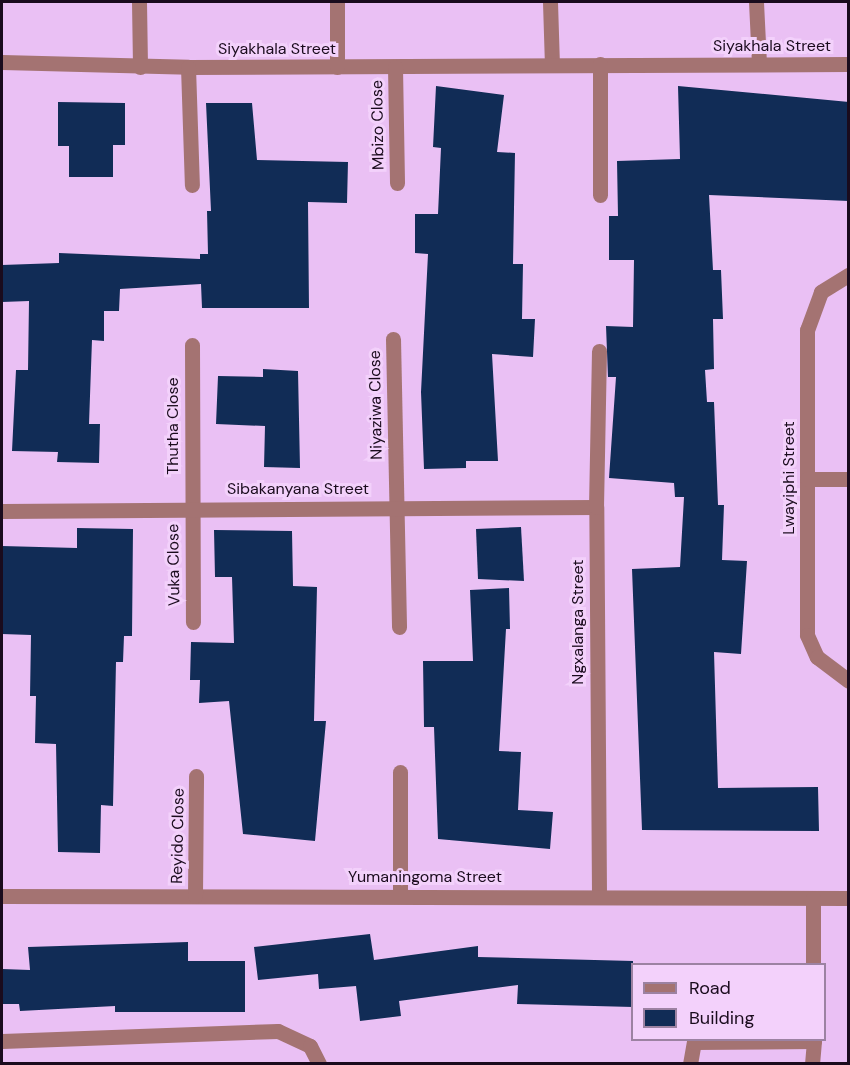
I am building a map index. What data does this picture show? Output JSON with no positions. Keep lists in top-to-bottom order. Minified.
{"streets":{"street":["Siyakhala Street","Mbizo Close","Niyaziwa Close","Thutha Close","Lwayiphi Street","Sibakanyana Street","Vuka Close","Ngxalanga Street","Reyido Close","Yumaningoma Street"]},"crossings":[["Siyakhala Street","Mbizo Close"],["Niyaziwa Close","Sibakanyana Street"],["Thutha Close","Sibakanyana Street"],["Thutha Close","Vuka Close"],["Sibakanyana Street","Vuka Close"],["Sibakanyana Street","Ngxalanga Street"],["Ngxalanga Street","Yumaningoma Street"],["Reyido Close","Yumaningoma Street"]],"legend":["Road","Building"]}
